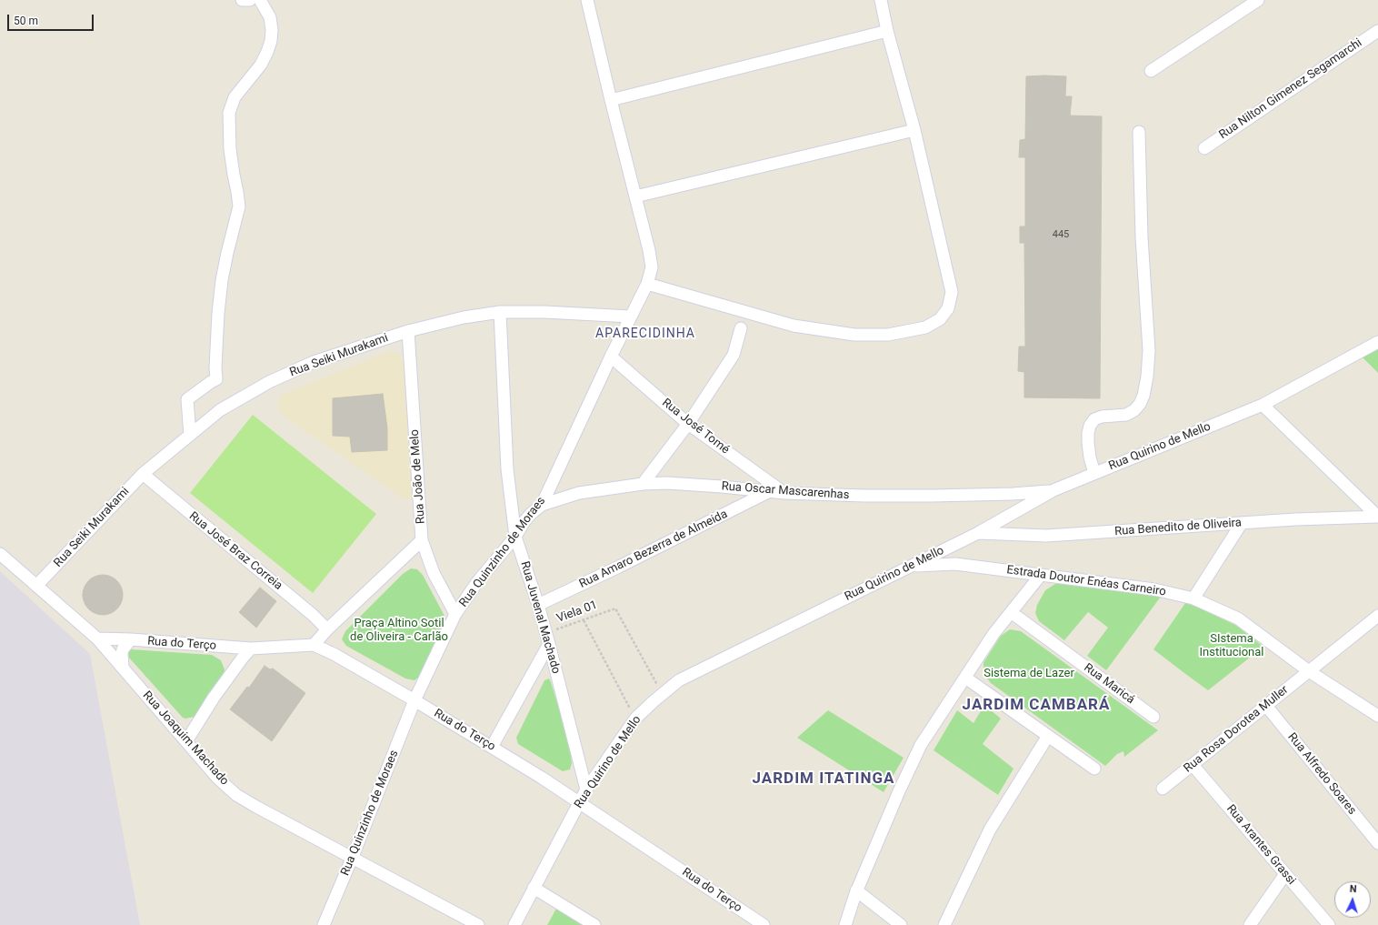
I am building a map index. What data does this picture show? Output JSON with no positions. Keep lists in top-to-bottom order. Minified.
{"streets":{"street":["Rua Nilton Gimenez Segamarchi","Rua Seiki Murakami","Rua José Tomé","Rua Quirino de Mello","Rua João de Melo","Rua Oscar Mascarenhas","Rua Benedito de Oliveira","Rua Amaro Bezerra de Almeida","Rua José Braz Correia","Rua Quinzinho de Moraes","Estrada Doutor Enéas Carneiro","Rua Juvenal Machado","Rua do Terço","Rua Maricá","Rua Rosa Dorotea Muller","Rua Joaquim Machado","Rua Alfredo Soares","Rua Arantes Grassi"],"path":["Viela 01"]},"crossings":[["Rua Seiki Murakami","Rua João de Melo"],["Rua Seiki Murakami","Rua José Braz Correia"],["Rua Seiki Murakami","Rua Quinzinho de Moraes"],["Rua Seiki Murakami","Rua Juvenal Machado"],["Rua Seiki Murakami","Rua Joaquim Machado"],["Rua José Tomé","Rua Oscar Mascarenhas"],["Rua José Tomé","Rua Quinzinho de Moraes"],["Rua Quirino de Mello","Rua Oscar Mascarenhas"],["Rua Quirino de Mello","Rua Benedito de Oliveira"],["Rua Quirino de Mello","Estrada Doutor Enéas Carneiro"],["Rua Quirino de Mello","Viela 01"],["Rua Quirino de Mello","Rua Juvenal Machado"],["Rua Quirino de Mello","Rua do Terço"],["Rua João de Melo","Rua Quinzinho de Moraes"],["Rua Oscar Mascarenhas","Rua Amaro Bezerra de Almeida"],["Rua Oscar Mascarenhas","Rua Quinzinho de Moraes"],["Rua Amaro Bezerra de Almeida","Rua Juvenal Machado"],["Rua Quinzinho de Moraes","Rua Juvenal Machado"],["Rua Quinzinho de Moraes","Rua do Terço"],["Rua Quinzinho de Moraes","Rua Joaquim Machado"],["Estrada Doutor Enéas Carneiro","Rua Rosa Dorotea Muller"],["Viela 01","Rua Juvenal Machado"],["Rua do Terço","Rua Joaquim Machado"],["Rua Rosa Dorotea Muller","Rua Alfredo Soares"],["Rua Rosa Dorotea Muller","Rua Arantes Grassi"]],"districts":["APARECIDINHA","JARDIM CAMBARÁ","JARDIM ITATINGA"],"parks":["Praça Altino Sotil de Oliveira - Carlão","SIstema Institucional","Sistema de Lazer"],"house_numbers":["445"],"scale_bar":"50 m","north":"top"}
